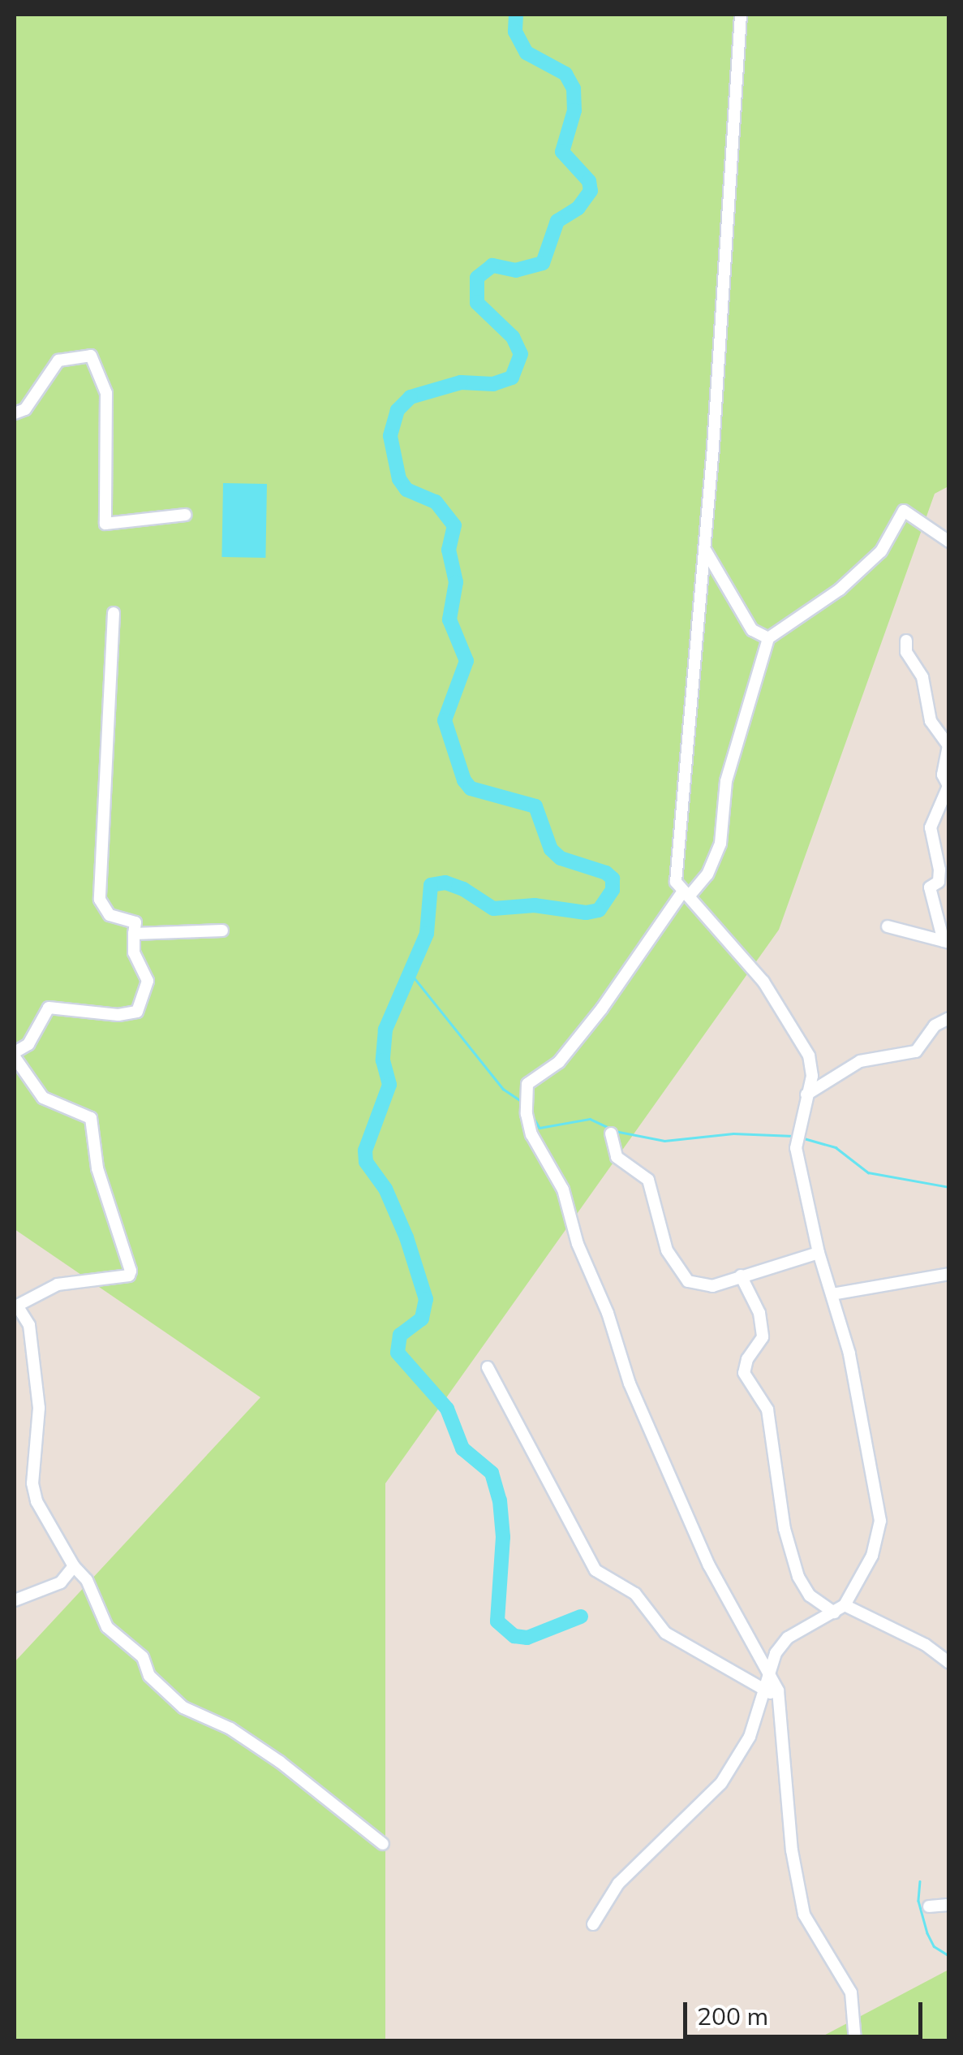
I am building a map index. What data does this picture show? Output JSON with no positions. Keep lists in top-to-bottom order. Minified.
{"scale_bar":"200 m"}
